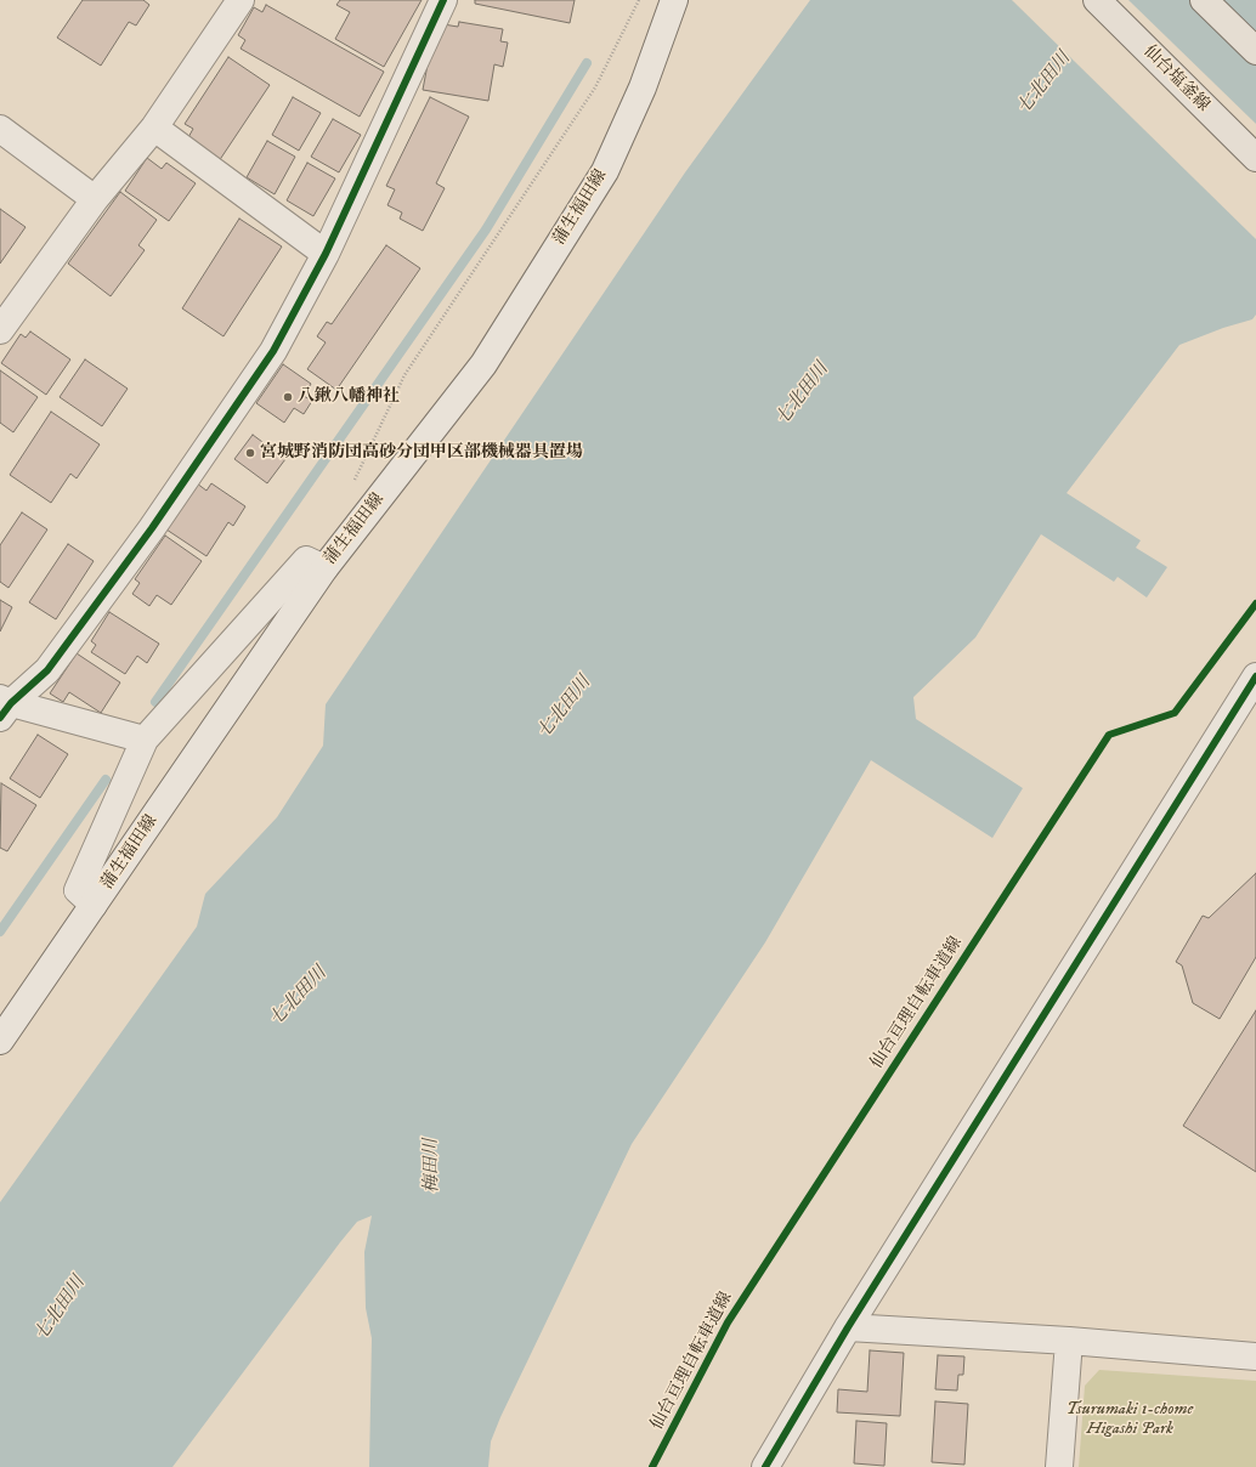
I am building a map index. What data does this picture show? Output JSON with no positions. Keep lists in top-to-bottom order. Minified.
{"streets":{"main road":["仙台塩釜線"],"street":["蒲生福田線"],"cycle path":["仙台亘理自転車道線"]},"water":["七北田川","梅田川"],"parks":["Tsurumaki 1-chome Higashi Park"],"places":["八鍬八幡神社","宮城野消防団高砂分団甲区部機械器具置場"]}
